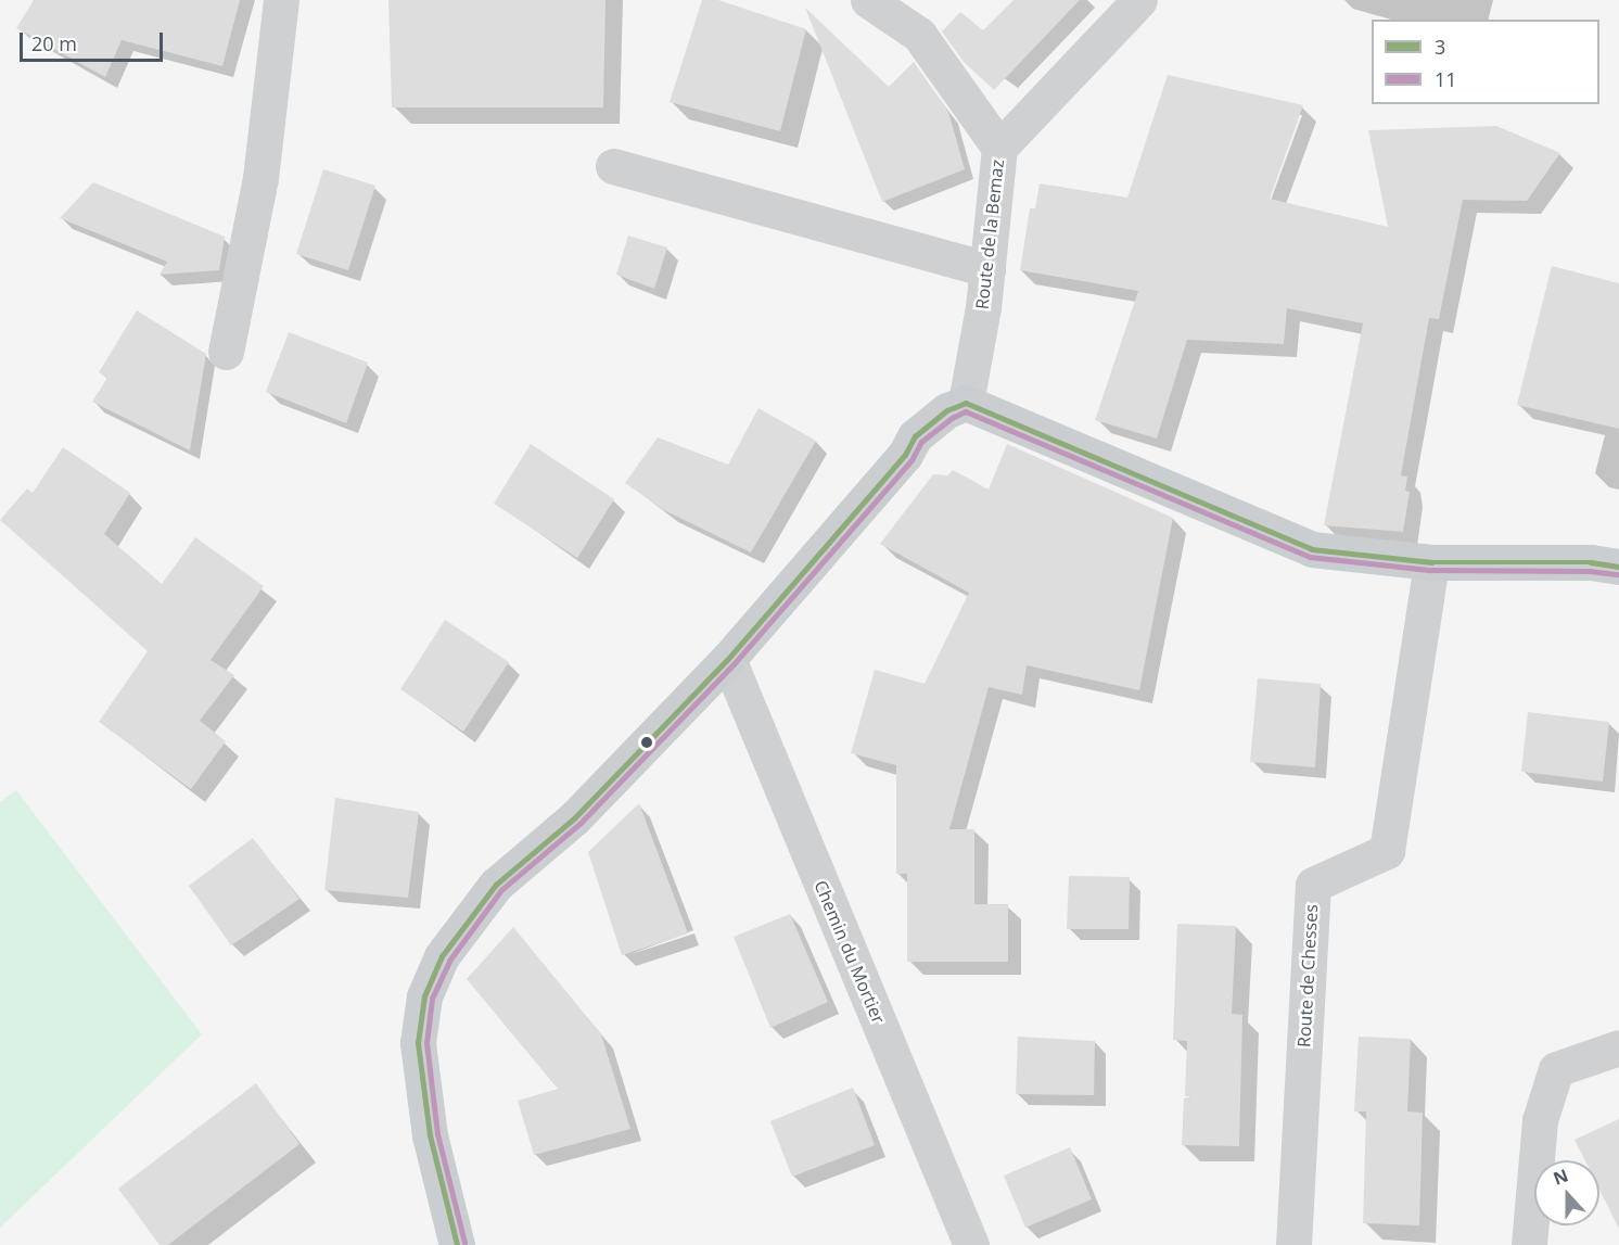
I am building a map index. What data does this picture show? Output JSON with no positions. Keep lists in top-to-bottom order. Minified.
{"streets":{"street":["Route de la Bemaz","Chemin du Mortier","Route de Chesses"]},"lines":["transit line 3","transit line 11"],"legend":["3","11"],"scale_bar":"20 m","north":"top"}
